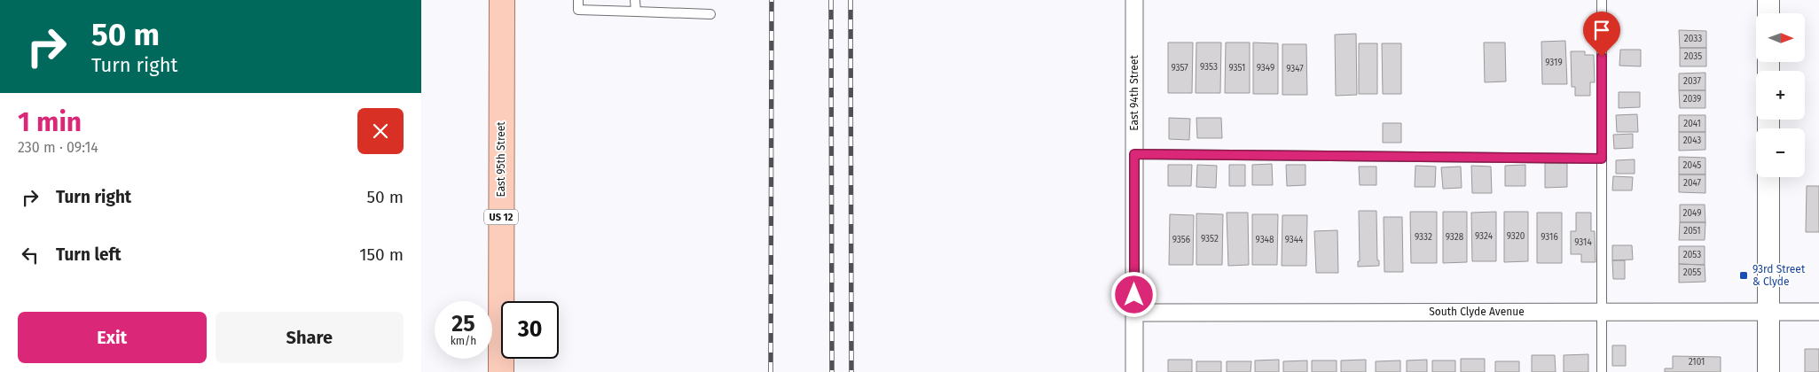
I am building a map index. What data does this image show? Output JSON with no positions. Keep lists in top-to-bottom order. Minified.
{"streets":{"main road":["East 95th Street","US 12"],"street":["East 94th Street","South Clyde Avenue"]},"crossings":[["East 94th Street","South Clyde Avenue"]],"places":{"transit":["93rd Street & Clyde"]},"house_numbers":["2033","2035","9319","9353","9357","9351","9349","9347","2037","2039","2041","2043","2045","2047","2049","2051","9324","9320","9332","9328","9316","9352","9356","9348","9344","9314","2053","2055","2101"],"north":"right","page":{"turn":["50 m","Turn right"],"map_buttons":["+","−"],"heading":["1 min","230 m · 09:14"],"list":[{"name":"Turn right","value":"50 m"},{"name":"Turn left","value":"150 m"}],"speed":"25 km/h","limit":"30","buttons":["Exit","Share"]}}
